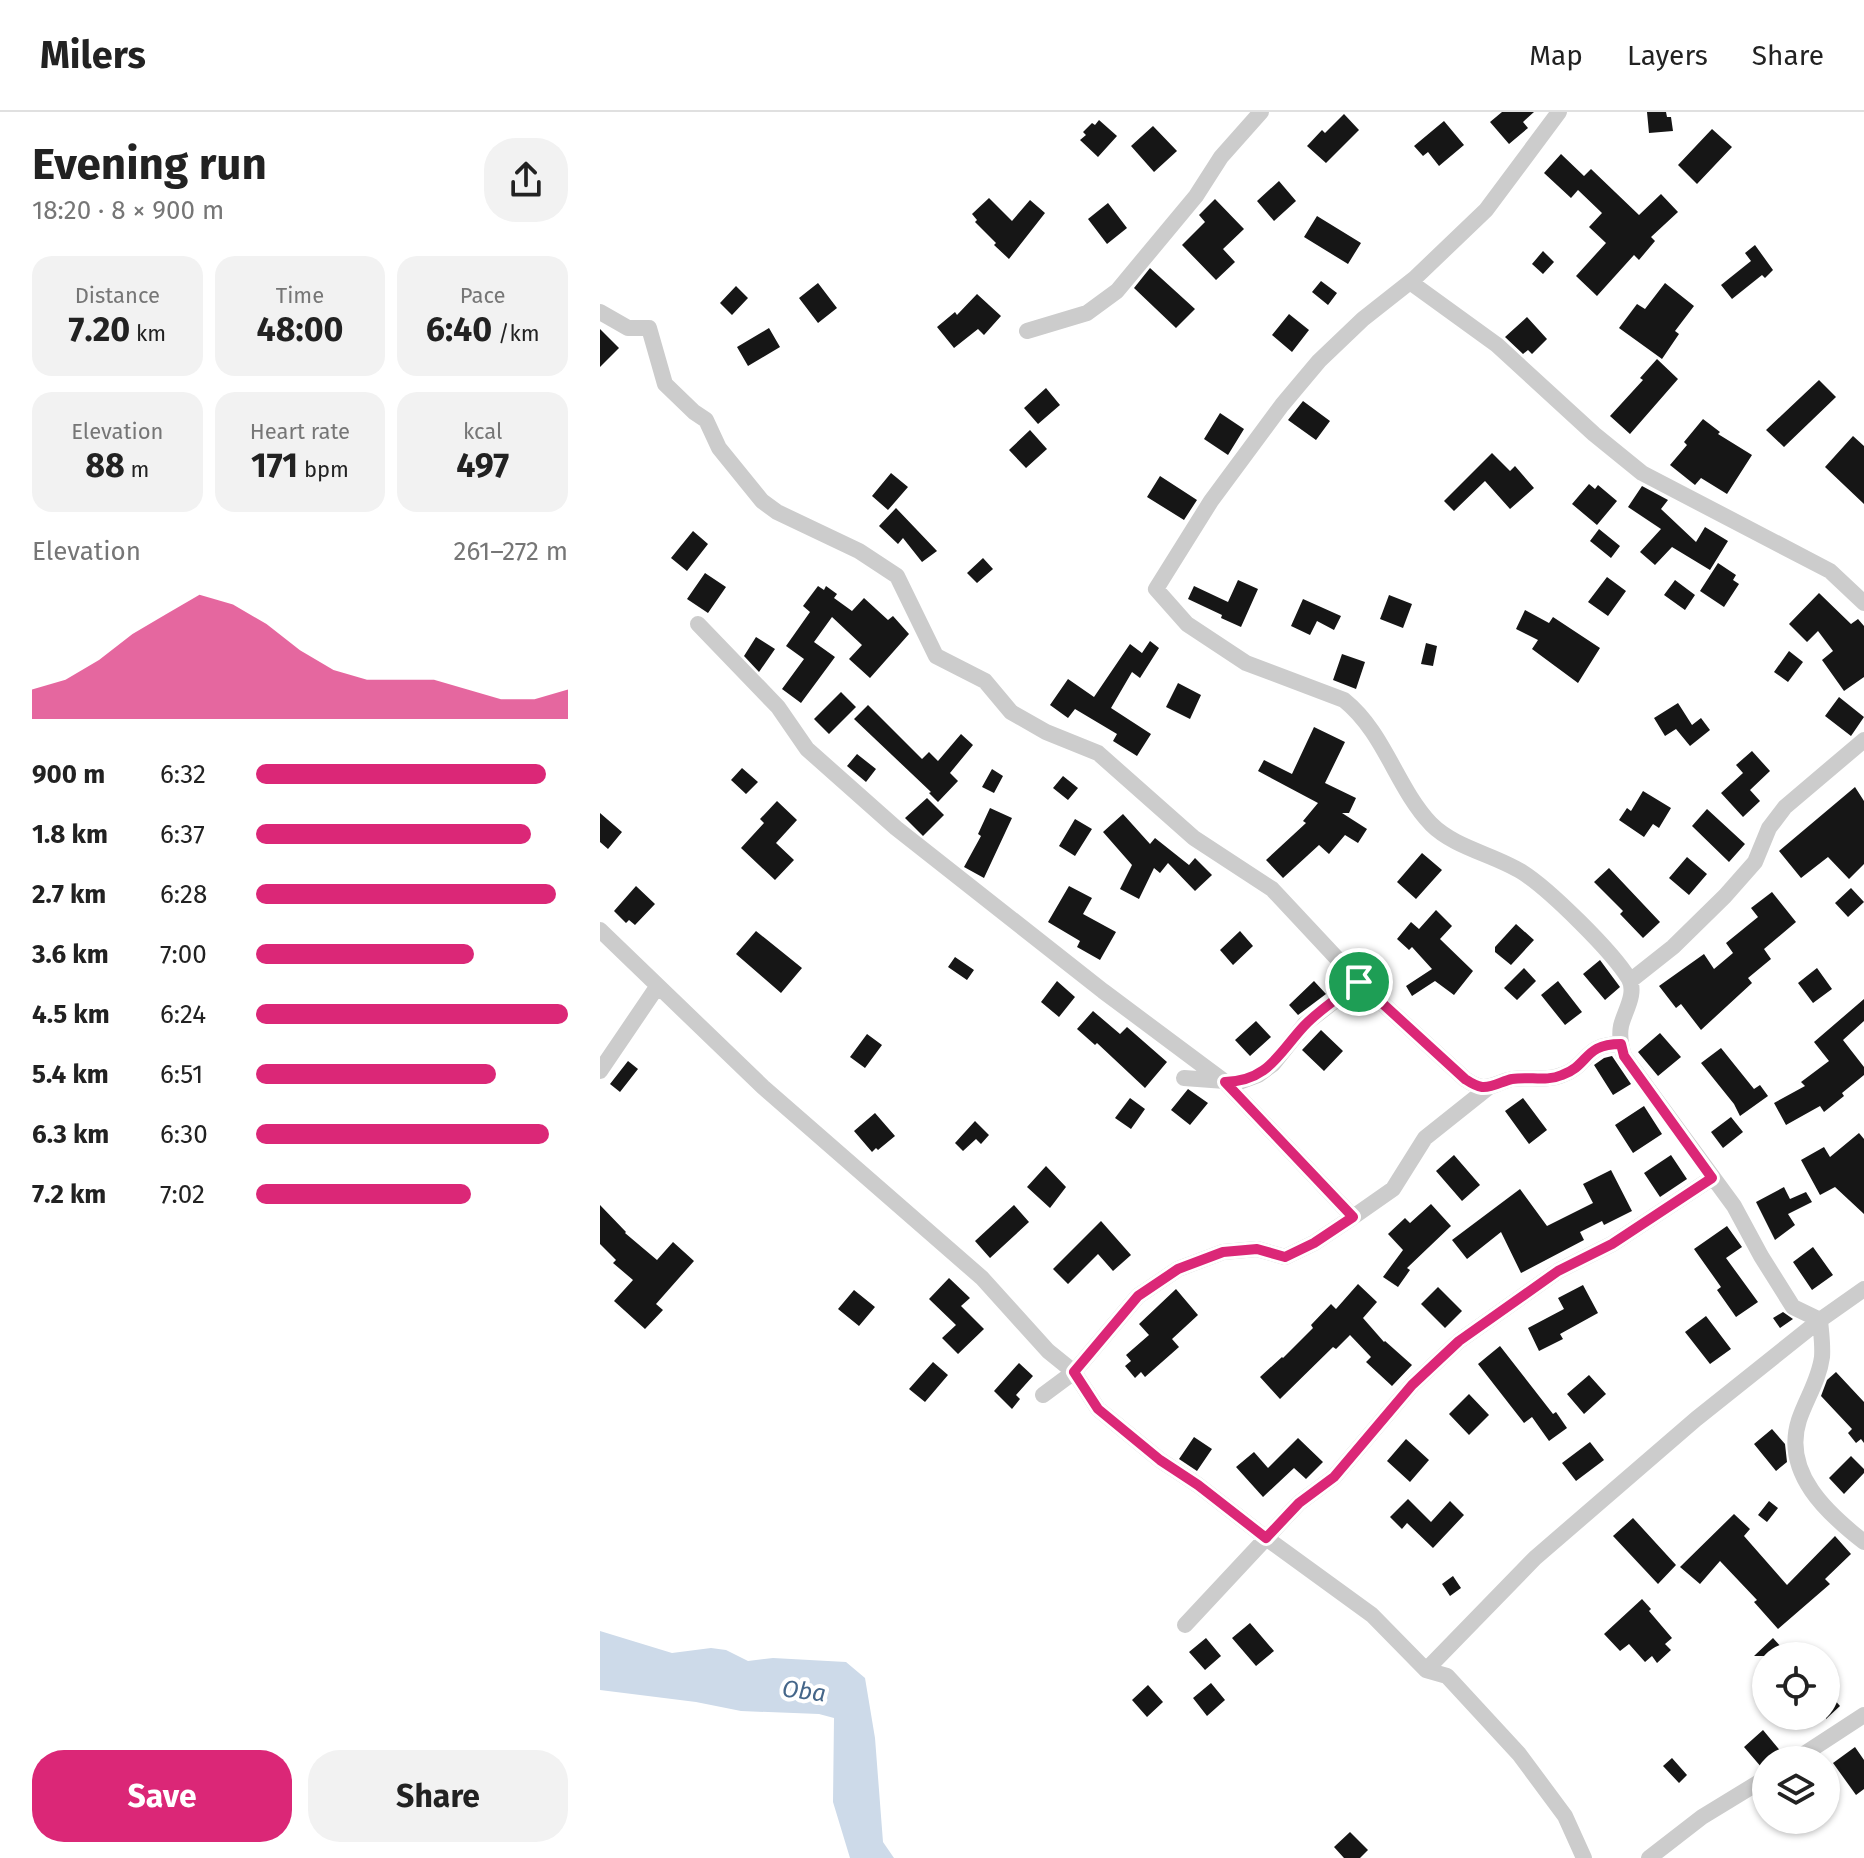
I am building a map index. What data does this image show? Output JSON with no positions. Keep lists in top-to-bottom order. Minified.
{"water":["Oba"],"page":{"header":"Milers","nav":["Map","Layers","Share"],"heading":["Evening run","18:20 · 8 × 900 m"],"stats":[["Distance","7.20 km"],["Time","48:00"],["Pace","6:40 /km"],["Elevation","88 m"],["Heart rate","171 bpm"],["kcal","497"]],"chart":["Elevation","261–272 m"],"list":[{"name":"900 m","note":"6:32"},{"name":"1.8 km","note":"6:37"},{"name":"2.7 km","note":"6:28"},{"name":"3.6 km","note":"7:00"},{"name":"4.5 km","note":"6:24"},{"name":"5.4 km","note":"6:51"},{"name":"6.3 km","note":"6:30"},{"name":"7.2 km","note":"7:02"}],"buttons":["Save","Share"]}}
